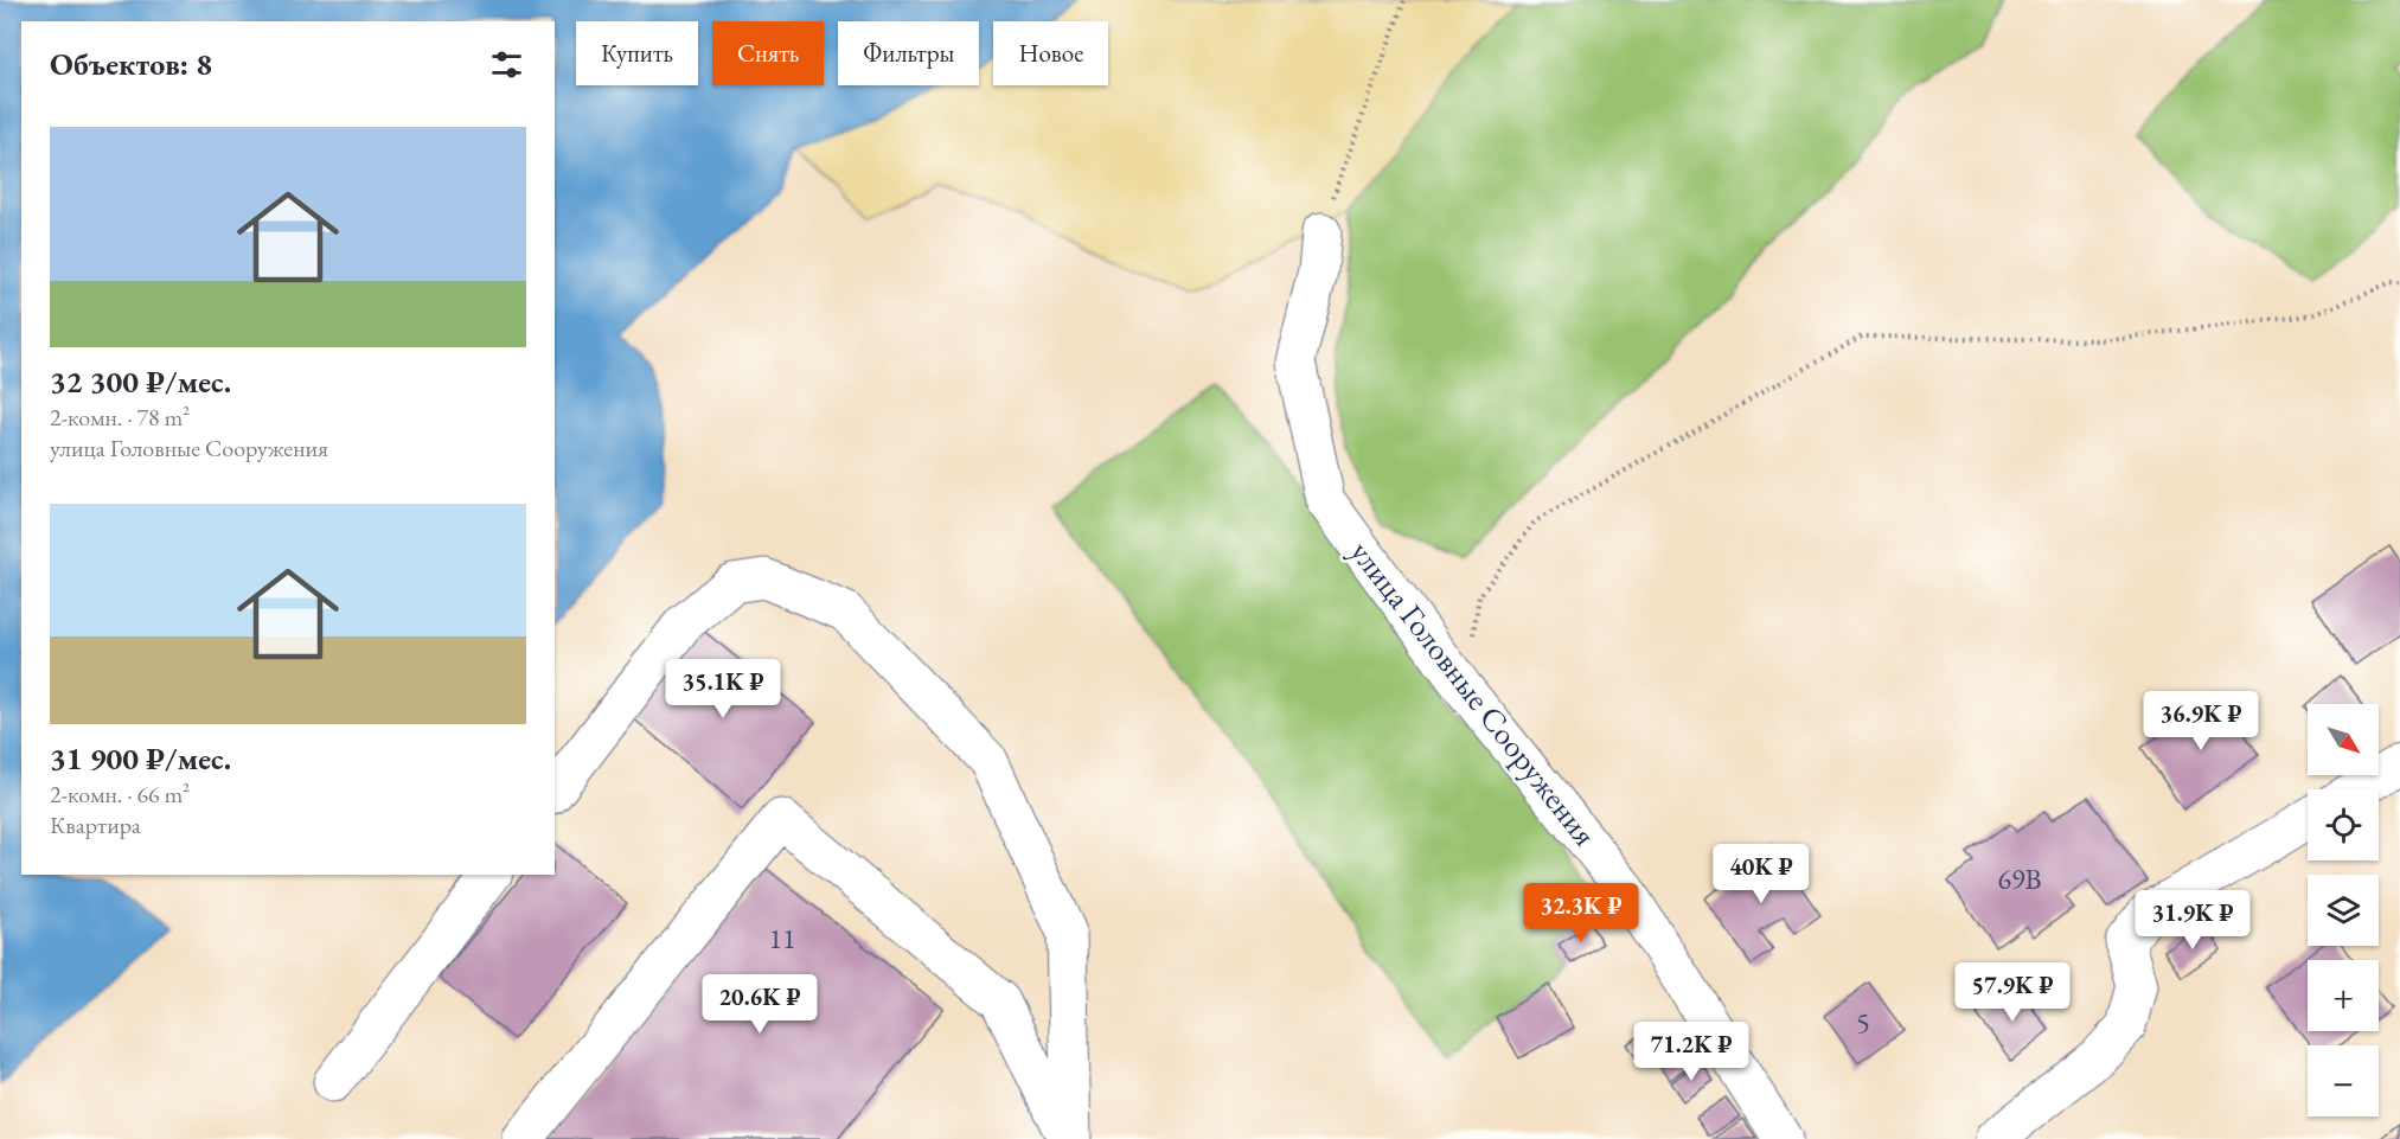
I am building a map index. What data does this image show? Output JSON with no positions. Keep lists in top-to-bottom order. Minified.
{"streets":{"street":["улица Головные Сооружения"]},"house_numbers":["69В","11","5"],"north":"bottom right","page":{"chip":["Купить","Снять","Фильтры","Новое"],"heading":"Объектов: 8","list":[{"name":"32 300 ₽/мес.","note":"2-комн. · 78 m² · улица Головные Сооружения"},{"name":"31 900 ₽/мес.","note":"2-комн. · 66 m² · Квартира"}],"price":["35.1K ₽","36.9K ₽","40K ₽","32.3K ₽","31.9K ₽","57.9K ₽","20.6K ₽","71.2K ₽"],"map_buttons":["+","−"]}}
